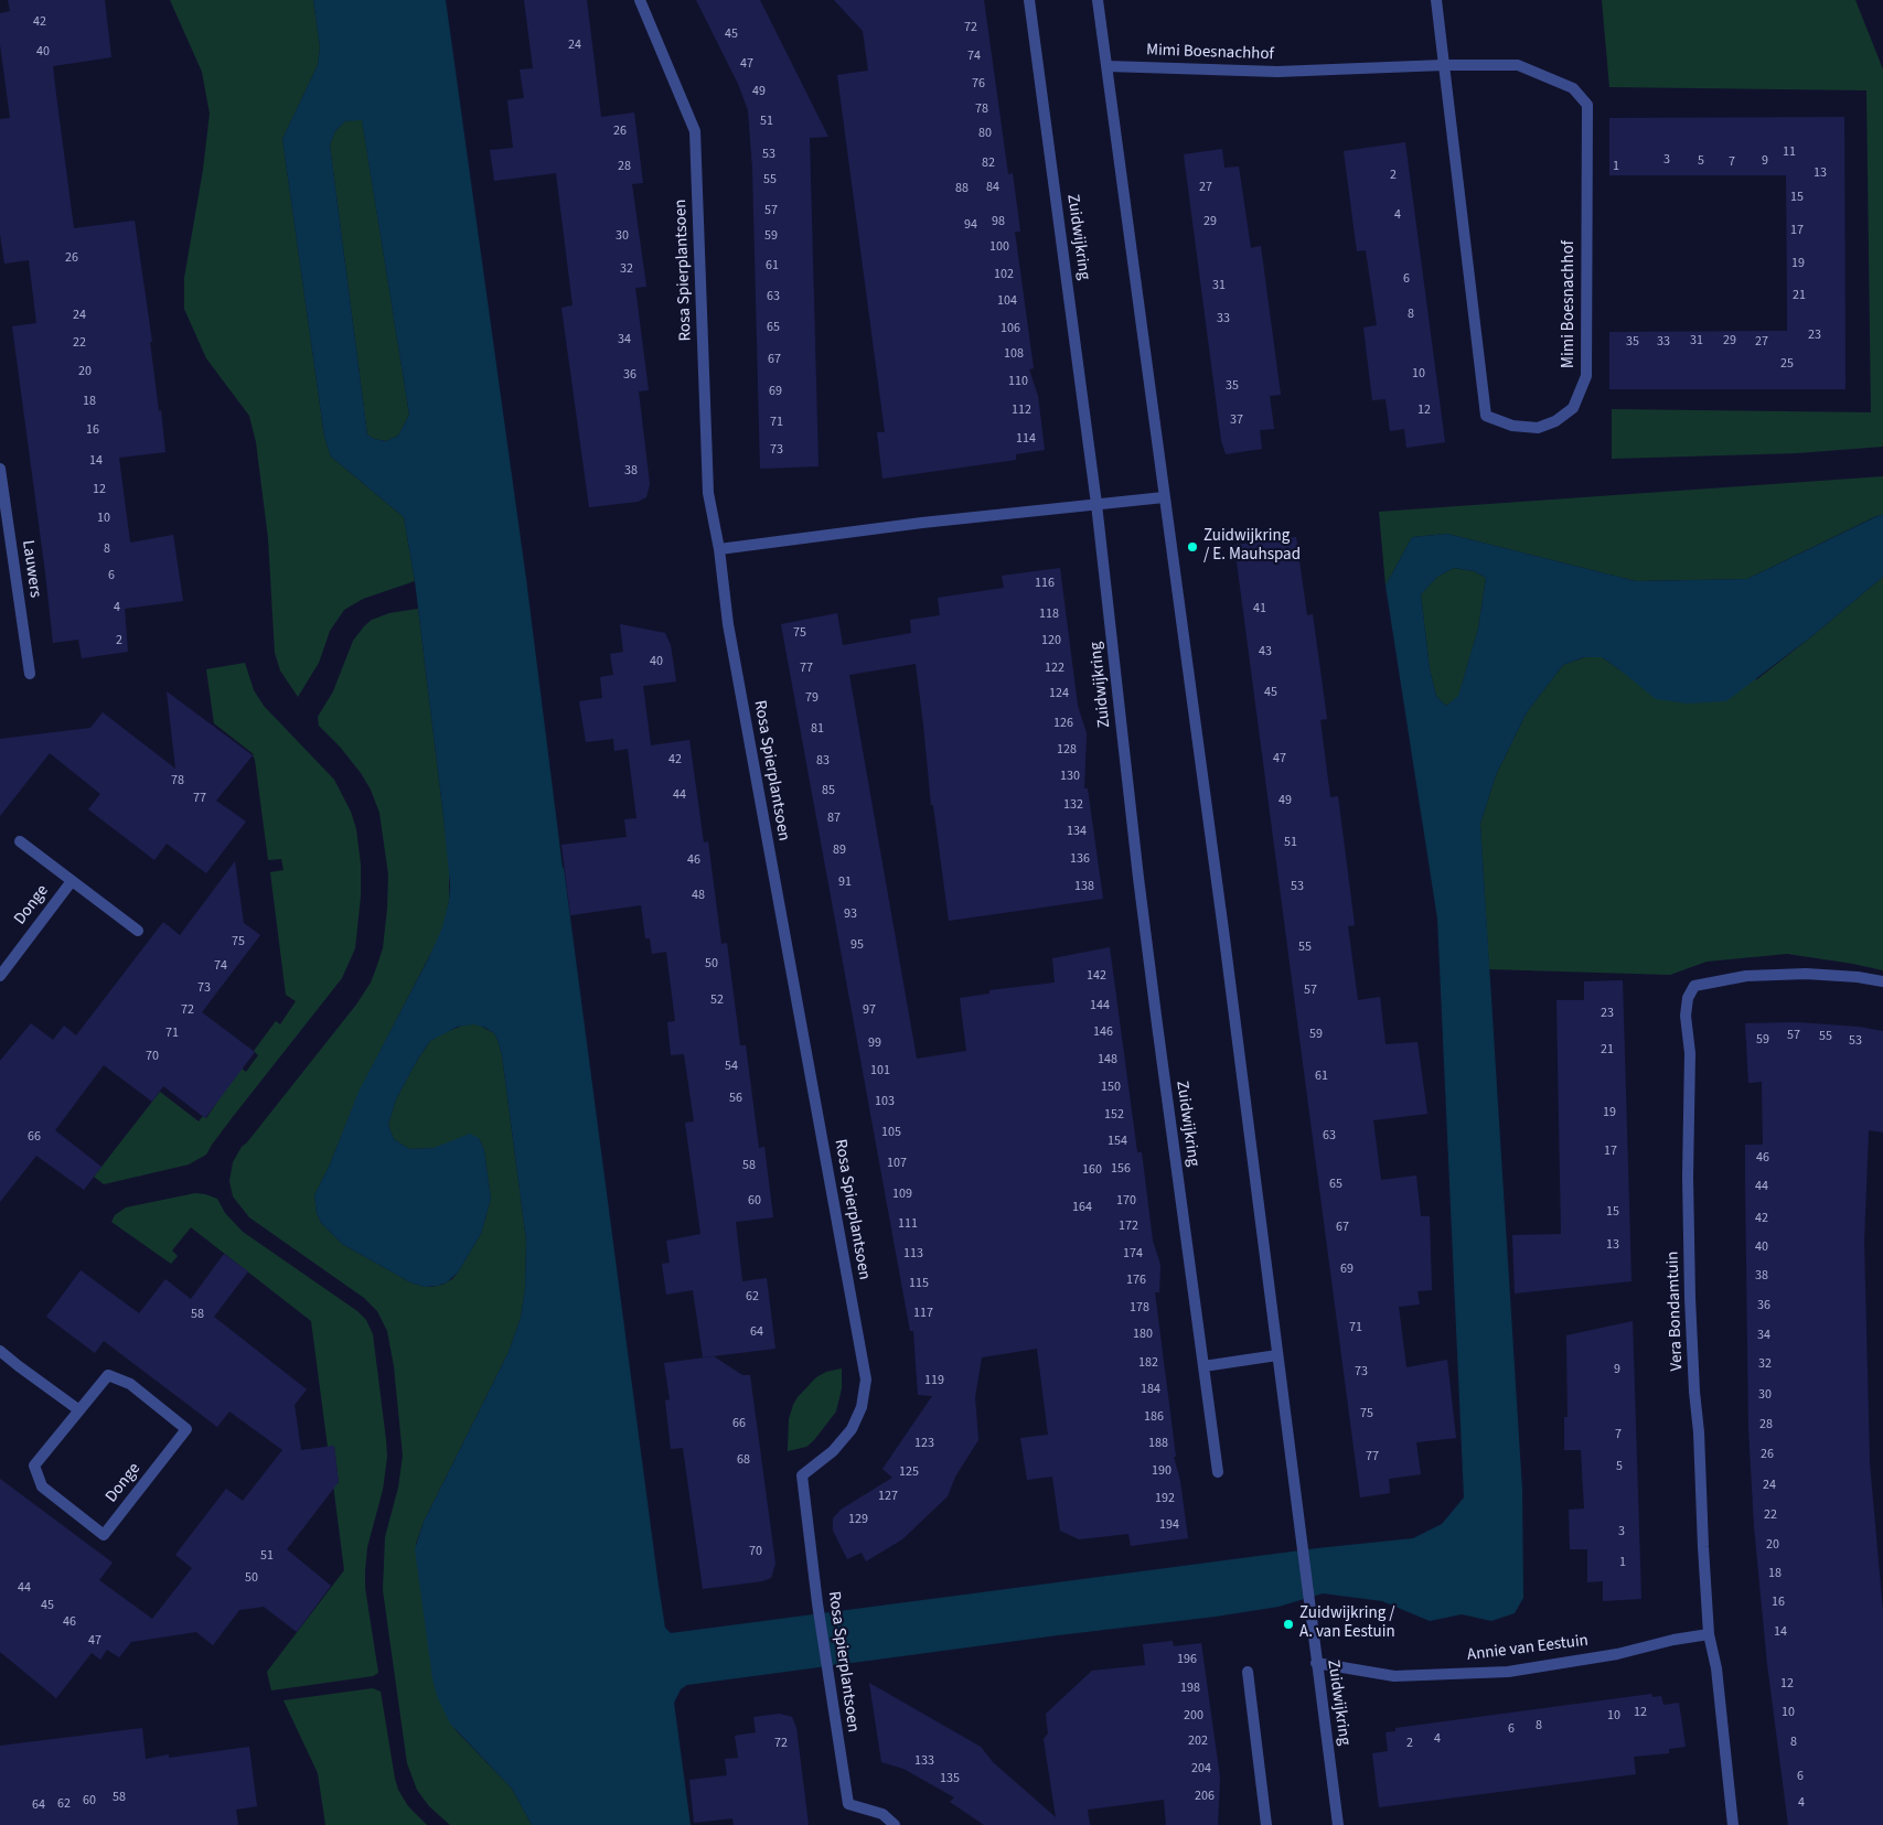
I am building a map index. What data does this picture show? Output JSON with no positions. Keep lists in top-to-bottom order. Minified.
{"streets":{"street":["Mimi Boesnachhof","Zuidwijkring","Rosa Spierplantsoen","Lauwers","Donge","Vera Bondamtuin","Annie van Eestuin"]},"crossings":[["Mimi Boesnachhof","Zuidwijkring"],["Zuidwijkring","Annie van Eestuin"],["Vera Bondamtuin","Annie van Eestuin"]],"places":["Zuidwijkring / E. Mauhspad","Zuidwijkring / A. van Eestuin"],"house_numbers":["42","72","45","24","40","74","47","76","49","78","51","26","80","11","53","3","5","9","7","82","28","1","13","2","55","84","27","88","15","57","4","98","29","94","17","30","59","100","26","19","61","32","102","6","31","21","63","104","8","24","33","65","106","23","34","31","29","35","33","27","22","108","67","25","20","10","36","110","35","69","18","112","12","37","71","16","114","73","14","38","12","10","8","6","116","4","41","118","75","2","120","43","40","77","122","45","124","79","126","81","128","47","42","83","130","78","85","44","77","49","132","87","134","51","89","136","46","91","138","53","48","93","75","95","55","50","74","142","73","57","52","144","72","97","23","146","71","59","57","55","59","53","99","21","70","148","54","101","61","150","56","103","19","152","105","63","66","154","17","46","107","58","156","160","65","44","109","60","170","164","15","42","111","172","67","13","40","113","174","69","38","176","115","62","36","178","117","58","71","64","180","34","182","32","9","73","119","184","30","75","186","66","28","7","123","188","26","77","68","5","190","125","24","127","192","22","129","194","3","20","70","51","1","18","50","44","16","45","46","14","47","196","12","198","12","10","200","10","8","6","4","202","8","72","2","133","204","6","135","206","58","60","4","62","64"]}
